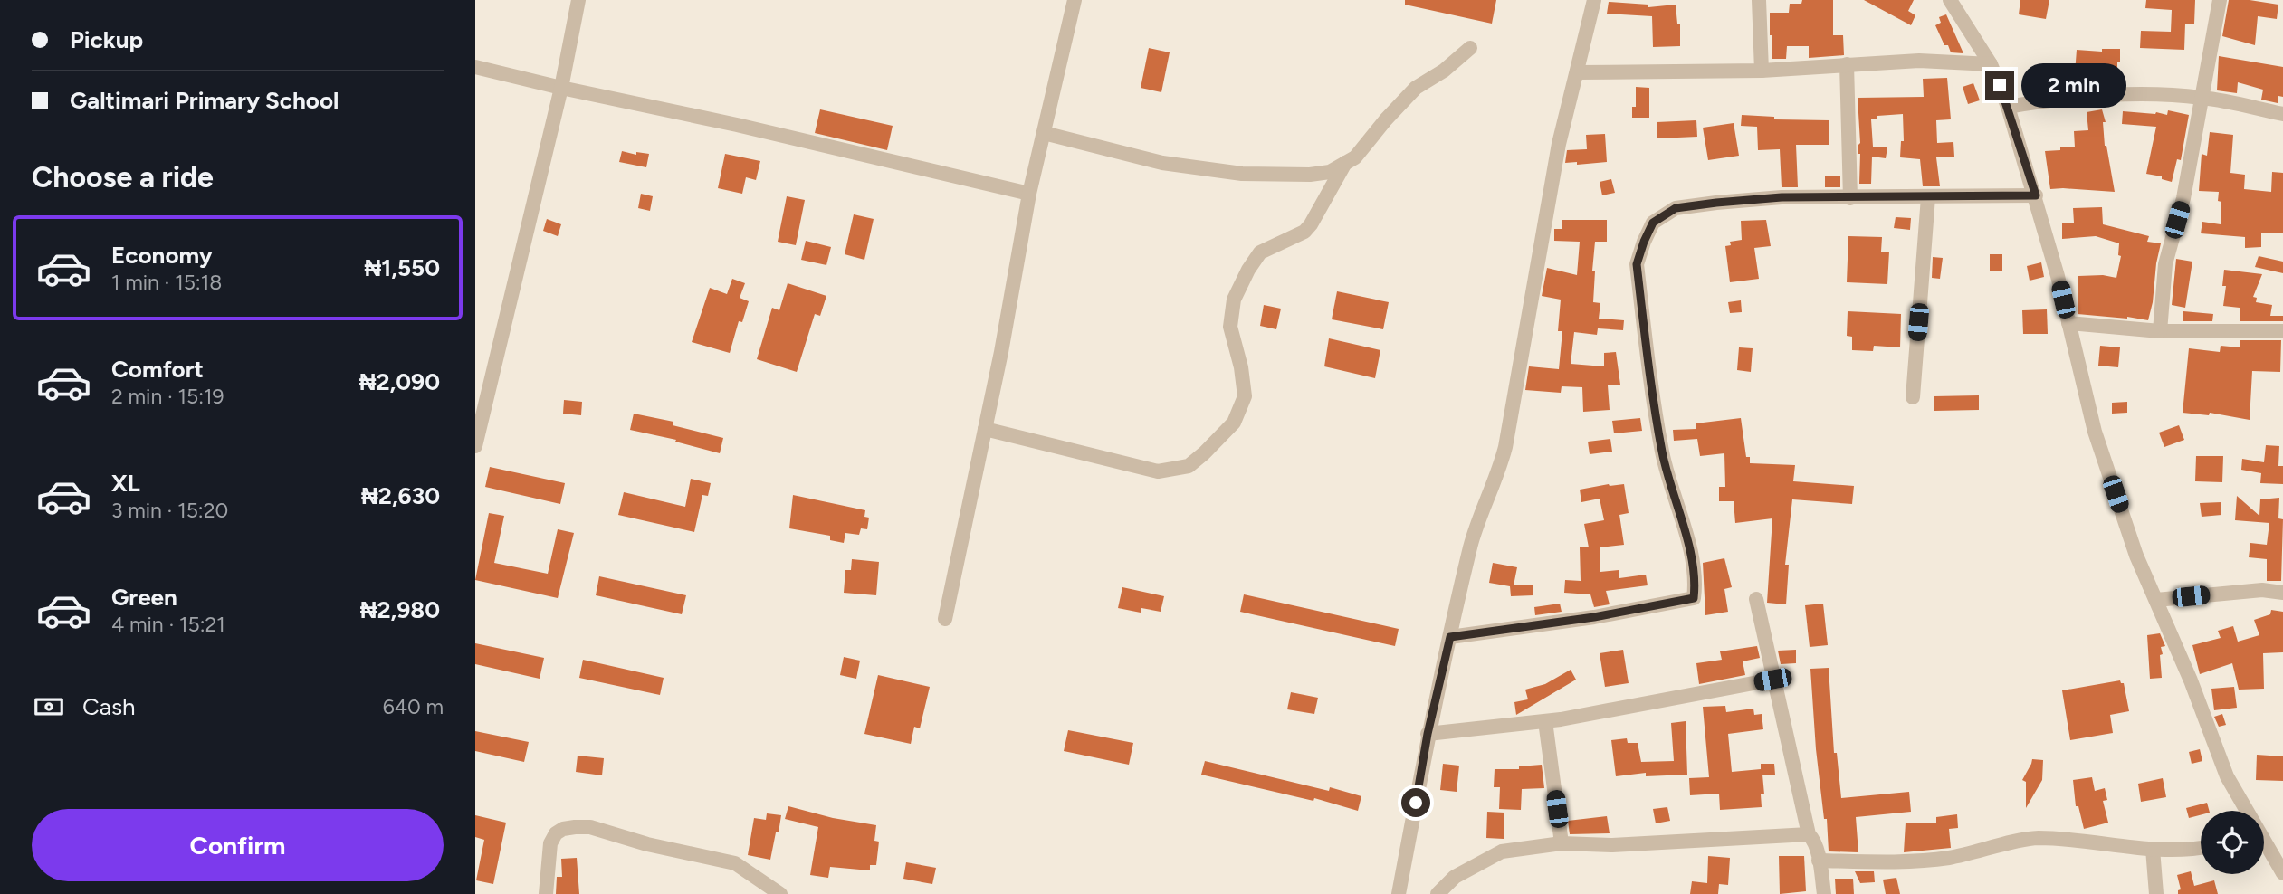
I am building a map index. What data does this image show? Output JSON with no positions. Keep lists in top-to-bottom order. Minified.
{"page":{"banner":["Pickup","Galtimari Primary School"],"bubble":"2 min","heading":"Choose a ride","list":[{"name":"Economy","note":"1 min · 15:18","value":"₦1,550"},{"name":"Comfort","note":"2 min · 15:19","value":"₦2,090"},{"name":"XL","note":"3 min · 15:20","value":"₦2,630"},{"name":"Green","note":"4 min · 15:21","value":"₦2,980"}],"pay":["Cash","640 m"],"buttons":"Confirm"}}
